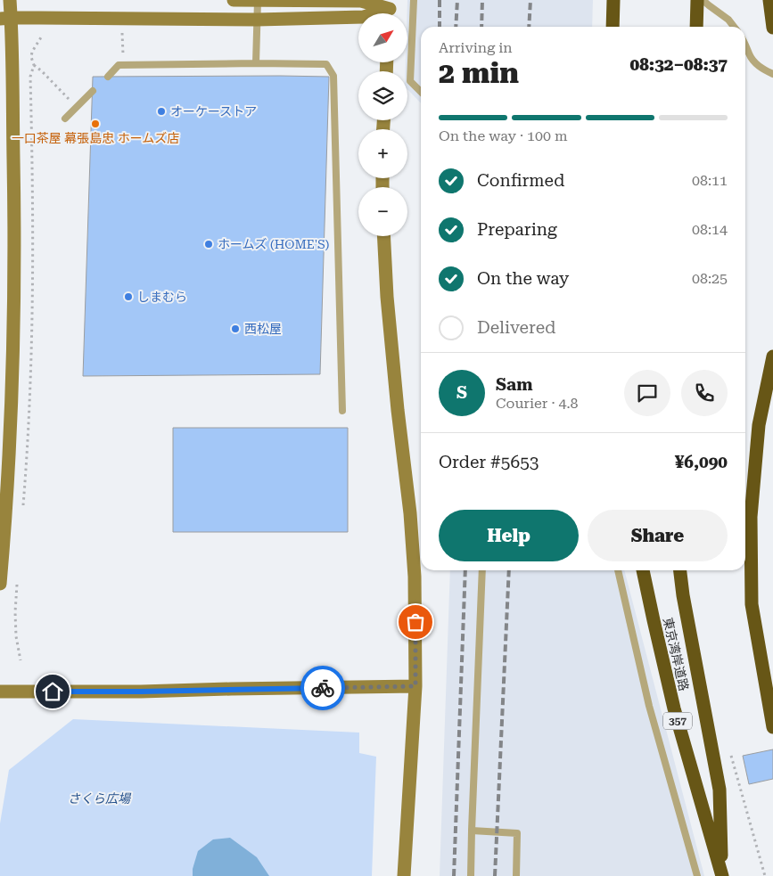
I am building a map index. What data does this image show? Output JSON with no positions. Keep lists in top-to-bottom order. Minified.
{"streets":{"highway":["東京湾岸道路","357"]},"parks":["さくら広場"],"places":["オーケーストア","一口茶屋 幕張島忠 ホームズ店","ホームズ (HOME'S)","しまむら","西松屋"],"north":"top right","page":{"map_buttons":["+","−"],"heading":["2 min","Arriving in","08:32–08:37"],"panel":["Sam","Courier · 4.8","Order #5653","¥6,090"],"bar":"On the way · 100 m","list":[["Confirmed","08:11"],["Preparing","08:14"],["On the way","08:25"],"Delivered"],"round":"S","buttons":["Help","Share"]}}
